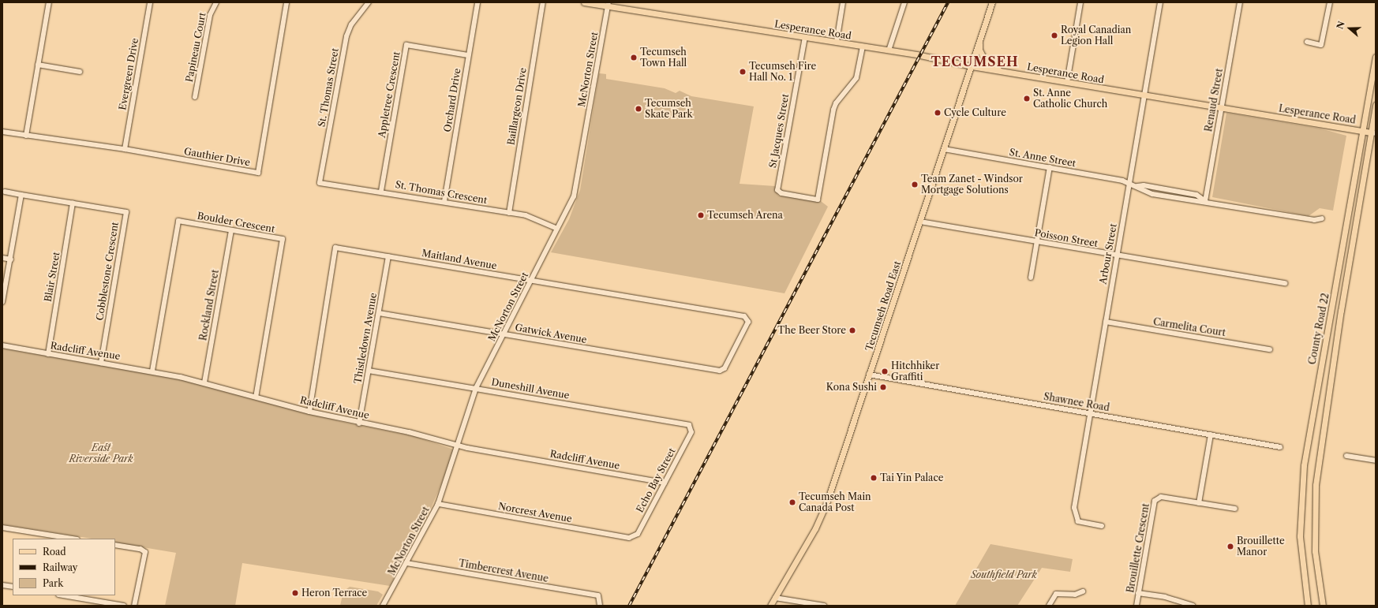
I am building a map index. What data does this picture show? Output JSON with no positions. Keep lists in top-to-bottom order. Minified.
{"streets":{"main road":["Lesperance Road","Tecumseh Road East","County Road 22"],"street":["Papineau Court","McNorton Street","Evergreen Drive","St. Thomas Street","Appletree Crescent","Orchard Drive","Renaud Street","Baillargeon Drive","St Jacques Street","Gauthier Drive","St. Anne Street","St. Thomas Crescent","Boulder Crescent","Poisson Street","Arbour Street","Maitland Avenue","Cobblestone Crescent","Blair Street","Rockland Street","Carmelita Court","Gatwick Avenue","Thistledown Avenue","Radcliff Avenue","Duneshill Avenue","Shawnee Road","Echo Bay Street","Norcrest Avenue","Brouillette Crescent","Timbercrest Avenue"]},"crossings":[["Lesperance Road","McNorton Street"],["Lesperance Road","Renaud Street"],["Lesperance Road","St Jacques Street"],["Lesperance Road","Arbour Street"],["Lesperance Road","Tecumseh Road East"],["Lesperance Road","County Road 22"],["McNorton Street","St. Thomas Crescent"],["McNorton Street","Maitland Avenue"],["McNorton Street","Gatwick Avenue"],["McNorton Street","Radcliff Avenue"],["McNorton Street","Duneshill Avenue"],["McNorton Street","Norcrest Avenue"],["McNorton Street","Timbercrest Avenue"],["Evergreen Drive","Gauthier Drive"],["St. Thomas Street","St. Thomas Crescent"],["Appletree Crescent","Orchard Drive"],["Appletree Crescent","St. Thomas Crescent"],["Orchard Drive","St. Thomas Crescent"],["Renaud Street","St. Anne Street"],["Baillargeon Drive","St. Thomas Crescent"],["St. Anne Street","Arbour Street"],["St. Anne Street","Tecumseh Road East"],["Boulder Crescent","Rockland Street"],["Boulder Crescent","Radcliff Avenue"],["Poisson Street","Arbour Street"],["Poisson Street","Tecumseh Road East"],["Arbour Street","Carmelita Court"],["Arbour Street","Shawnee Road"],["Maitland Avenue","Gatwick Avenue"],["Maitland Avenue","Thistledown Avenue"],["Maitland Avenue","Radcliff Avenue"],["Cobblestone Crescent","Blair Street"],["Cobblestone Crescent","Radcliff Avenue"],["Blair Street","Radcliff Avenue"],["Rockland Street","Radcliff Avenue"],["Tecumseh Road East","Shawnee Road"],["Gatwick Avenue","Thistledown Avenue"],["Thistledown Avenue","Radcliff Avenue"],["Thistledown Avenue","Duneshill Avenue"],["Radcliff Avenue","Echo Bay Street"],["Duneshill Avenue","Echo Bay Street"],["Echo Bay Street","Norcrest Avenue"]],"districts":["TECUMSEH"],"parks":["East Riverside Park","Southfield Park"],"places":["Royal Canadian Legion Hall","Tecumseh Town Hall","Tecumseh Fire Hall No. 1","St. Anne Catholic Church","Tecumseh Skate Park","Cycle Culture","Team Zanet - Windsor Mortgage Solutions","Tecumseh Arena","The Beer Store","Hitchhiker Graffiti","Kona Sushi","Tai Yin Palace","Tecumseh Main Canada Post","Brouillette Manor","Heron Terrace"],"legend":["Road","Railway","Park"],"north":"left"}
